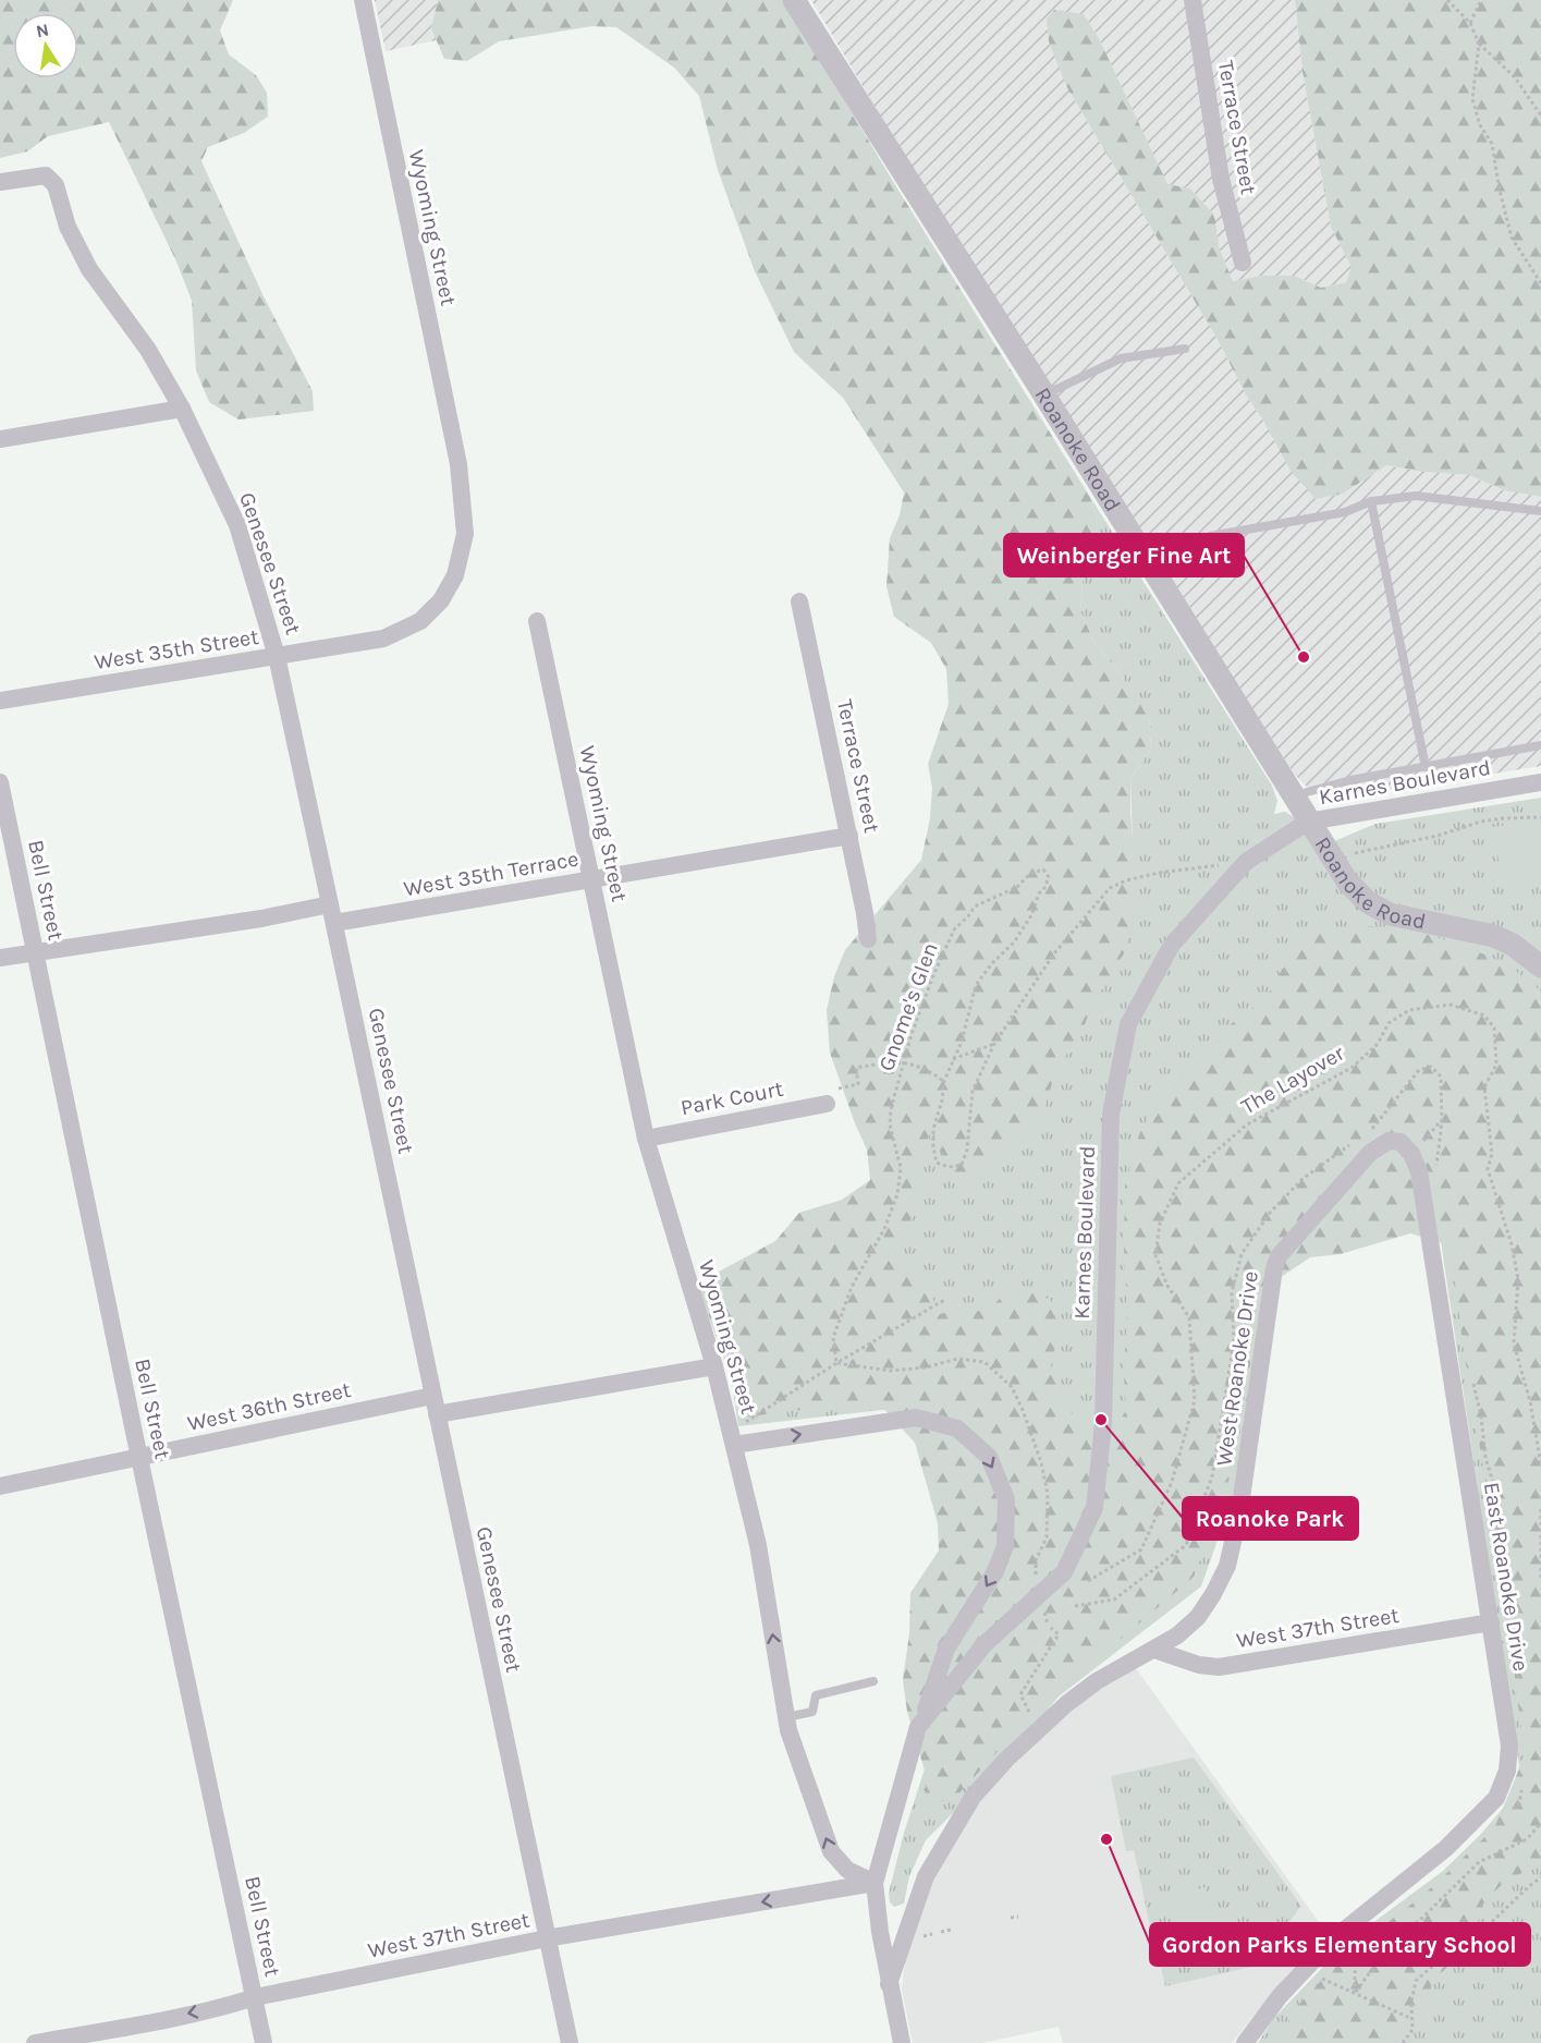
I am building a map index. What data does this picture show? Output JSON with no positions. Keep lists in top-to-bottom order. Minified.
{"streets":{"street":["Terrace Street","Wyoming Street","Roanoke Road","Genesee Street","West 35th Street","Karnes Boulevard","West 35th Terrace","Bell Street","Park Court","West Roanoke Drive","West 36th Street","East Roanoke Drive","West 37th Street"],"path":["Gnome's Glen","The Layover"]},"crossings":[["Terrace Street","West 35th Terrace"],["Wyoming Street","West 35th Street"],["Wyoming Street","Karnes Boulevard"],["Wyoming Street","West 35th Terrace"],["Wyoming Street","Park Court"],["Wyoming Street","West 37th Street"],["Roanoke Road","Karnes Boulevard"],["Genesee Street","West 35th Street"],["Genesee Street","West 35th Terrace"],["Genesee Street","West 36th Street"],["Genesee Street","West 37th Street"],["Karnes Boulevard","Gnome's Glen"],["Karnes Boulevard","West 37th Street"],["Bell Street","West 36th Street"],["Bell Street","West 37th Street"],["West Roanoke Drive","West 37th Street"],["East Roanoke Drive","West 37th Street"]],"one_way":["West 37th Street"],"places":["Weinberger Fine Art","Roanoke Park","Gordon Parks Elementary School"],"north":"top"}
